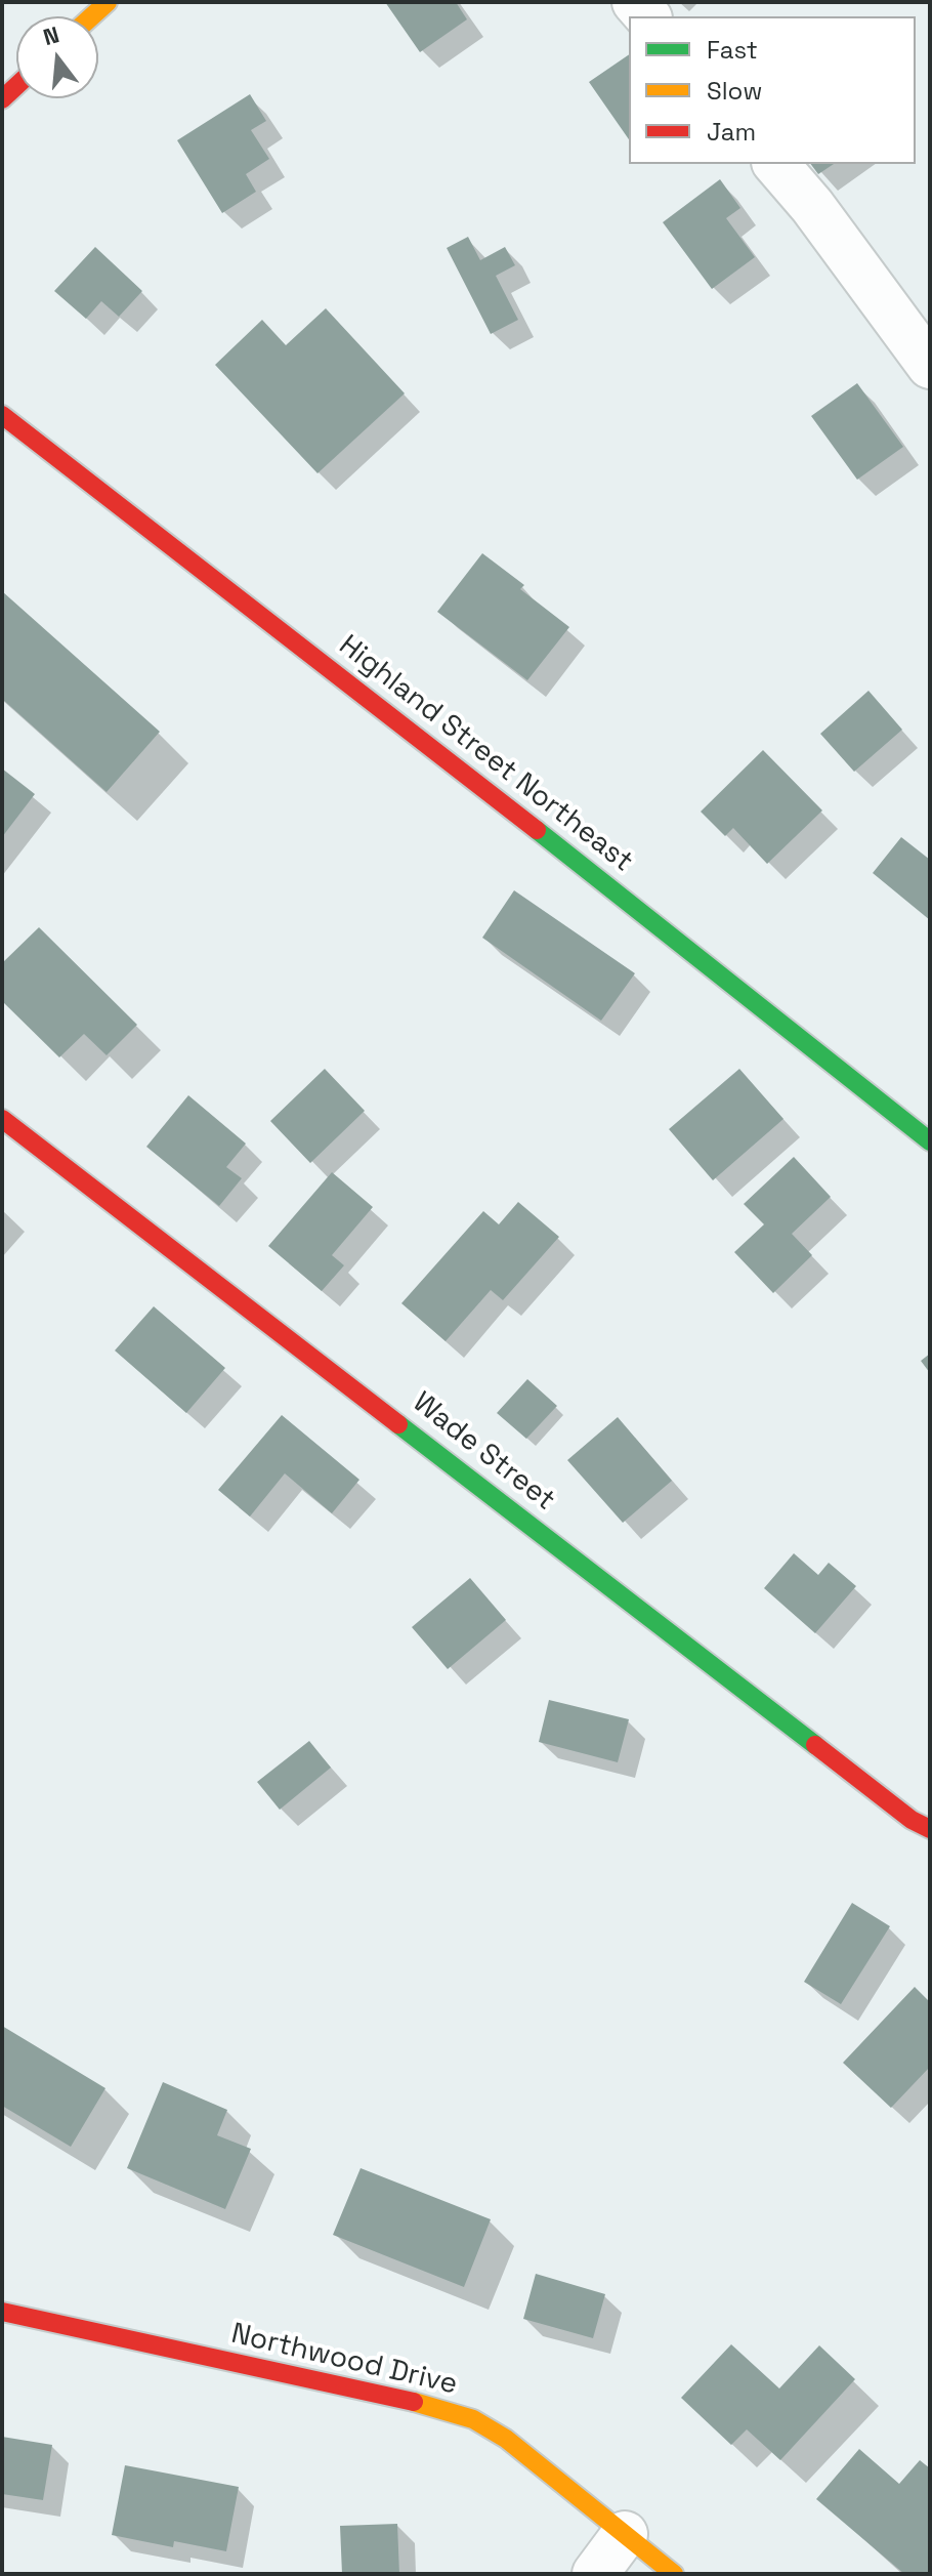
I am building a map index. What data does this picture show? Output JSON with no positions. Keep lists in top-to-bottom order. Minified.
{"streets":{"street":["Highland Street Northeast","Wade Street","Northwood Drive"]},"legend":["Fast","Slow","Jam"],"north":"top"}
